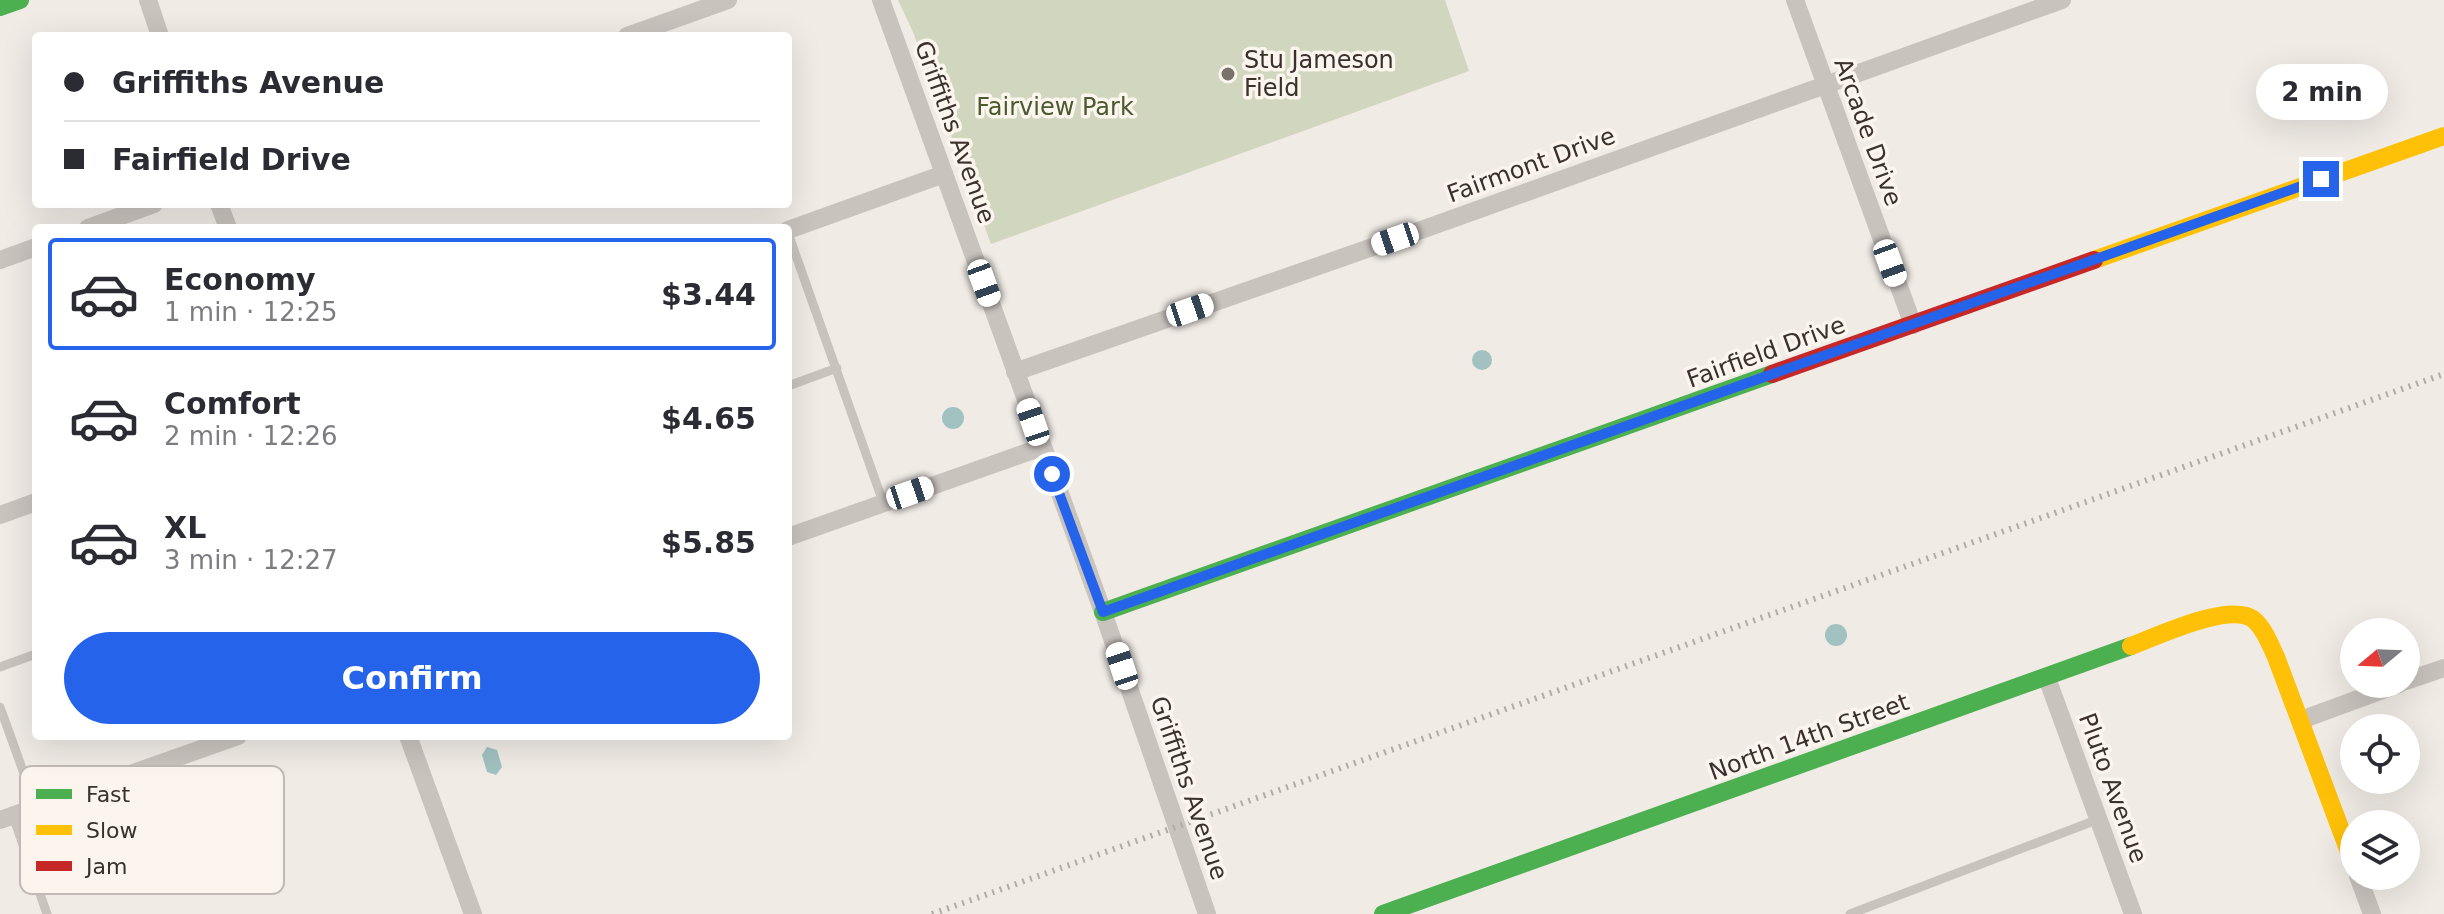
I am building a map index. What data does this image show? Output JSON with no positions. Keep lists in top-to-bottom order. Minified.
{"streets":{"street":["Griffiths Avenue","Arcade Drive","Fairmont Drive","Fairfield Drive","North 14th Street","Pluto Avenue"]},"crossings":[["Griffiths Avenue","Fairmont Drive"],["Griffiths Avenue","Fairfield Drive"],["Arcade Drive","Fairmont Drive"],["Arcade Drive","Fairfield Drive"],["North 14th Street","Pluto Avenue"]],"parks":["Fairview Park"],"places":["Stu Jameson Field"],"legend":["Fast","Slow","Jam"],"north":"left","page":{"banner":["Griffiths Avenue","Fairfield Drive"],"bubble":"2 min","list":[{"name":"Economy","note":"1 min · 12:25","value":"$3.44"},{"name":"Comfort","note":"2 min · 12:26","value":"$4.65"},{"name":"XL","note":"3 min · 12:27","value":"$5.85"}],"buttons":"Confirm"}}
